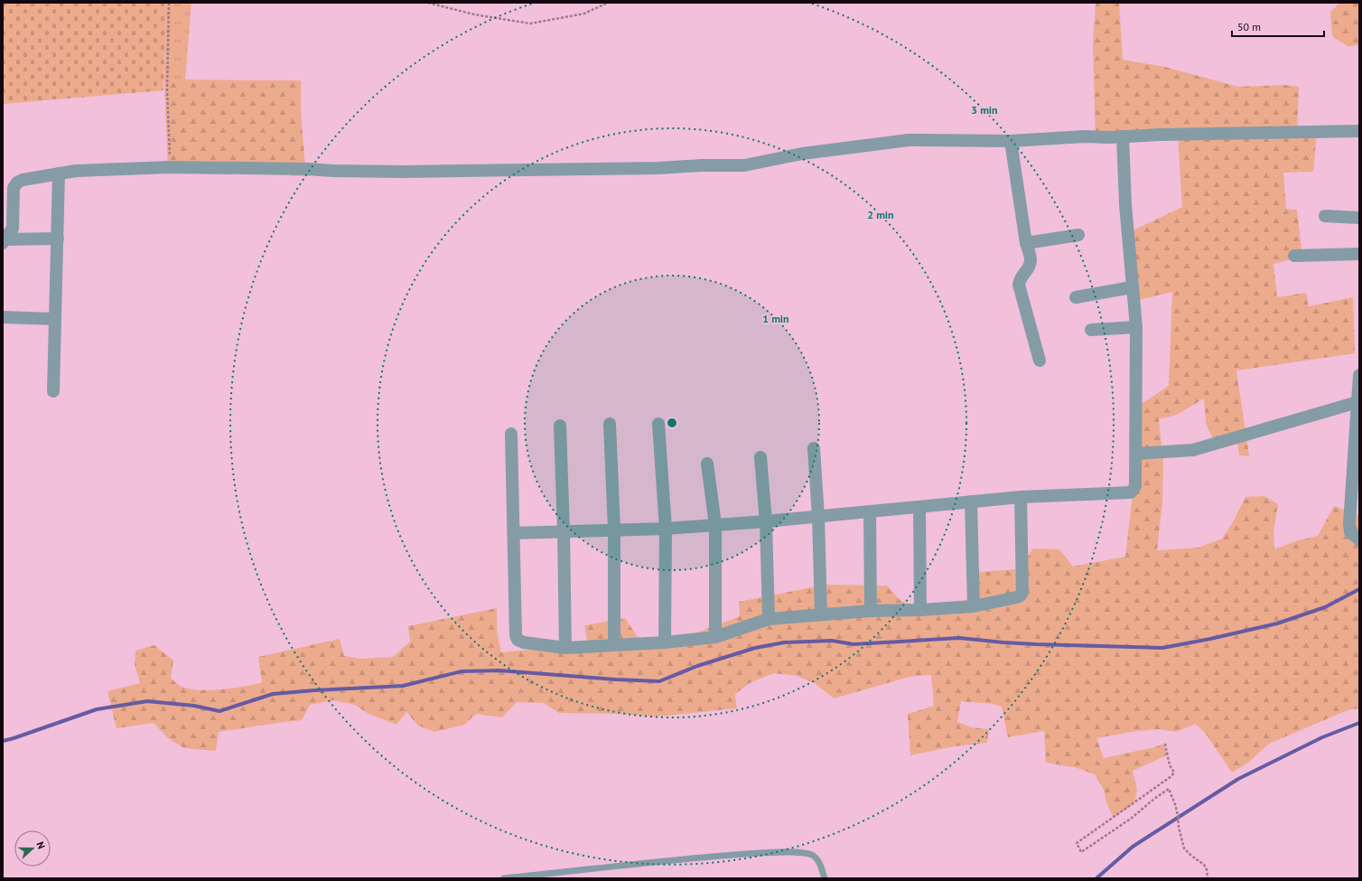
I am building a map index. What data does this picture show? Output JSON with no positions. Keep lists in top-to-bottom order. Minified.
{"scale_bar":"50 m","north":"right","rings":["3 min","2 min","1 min"]}
